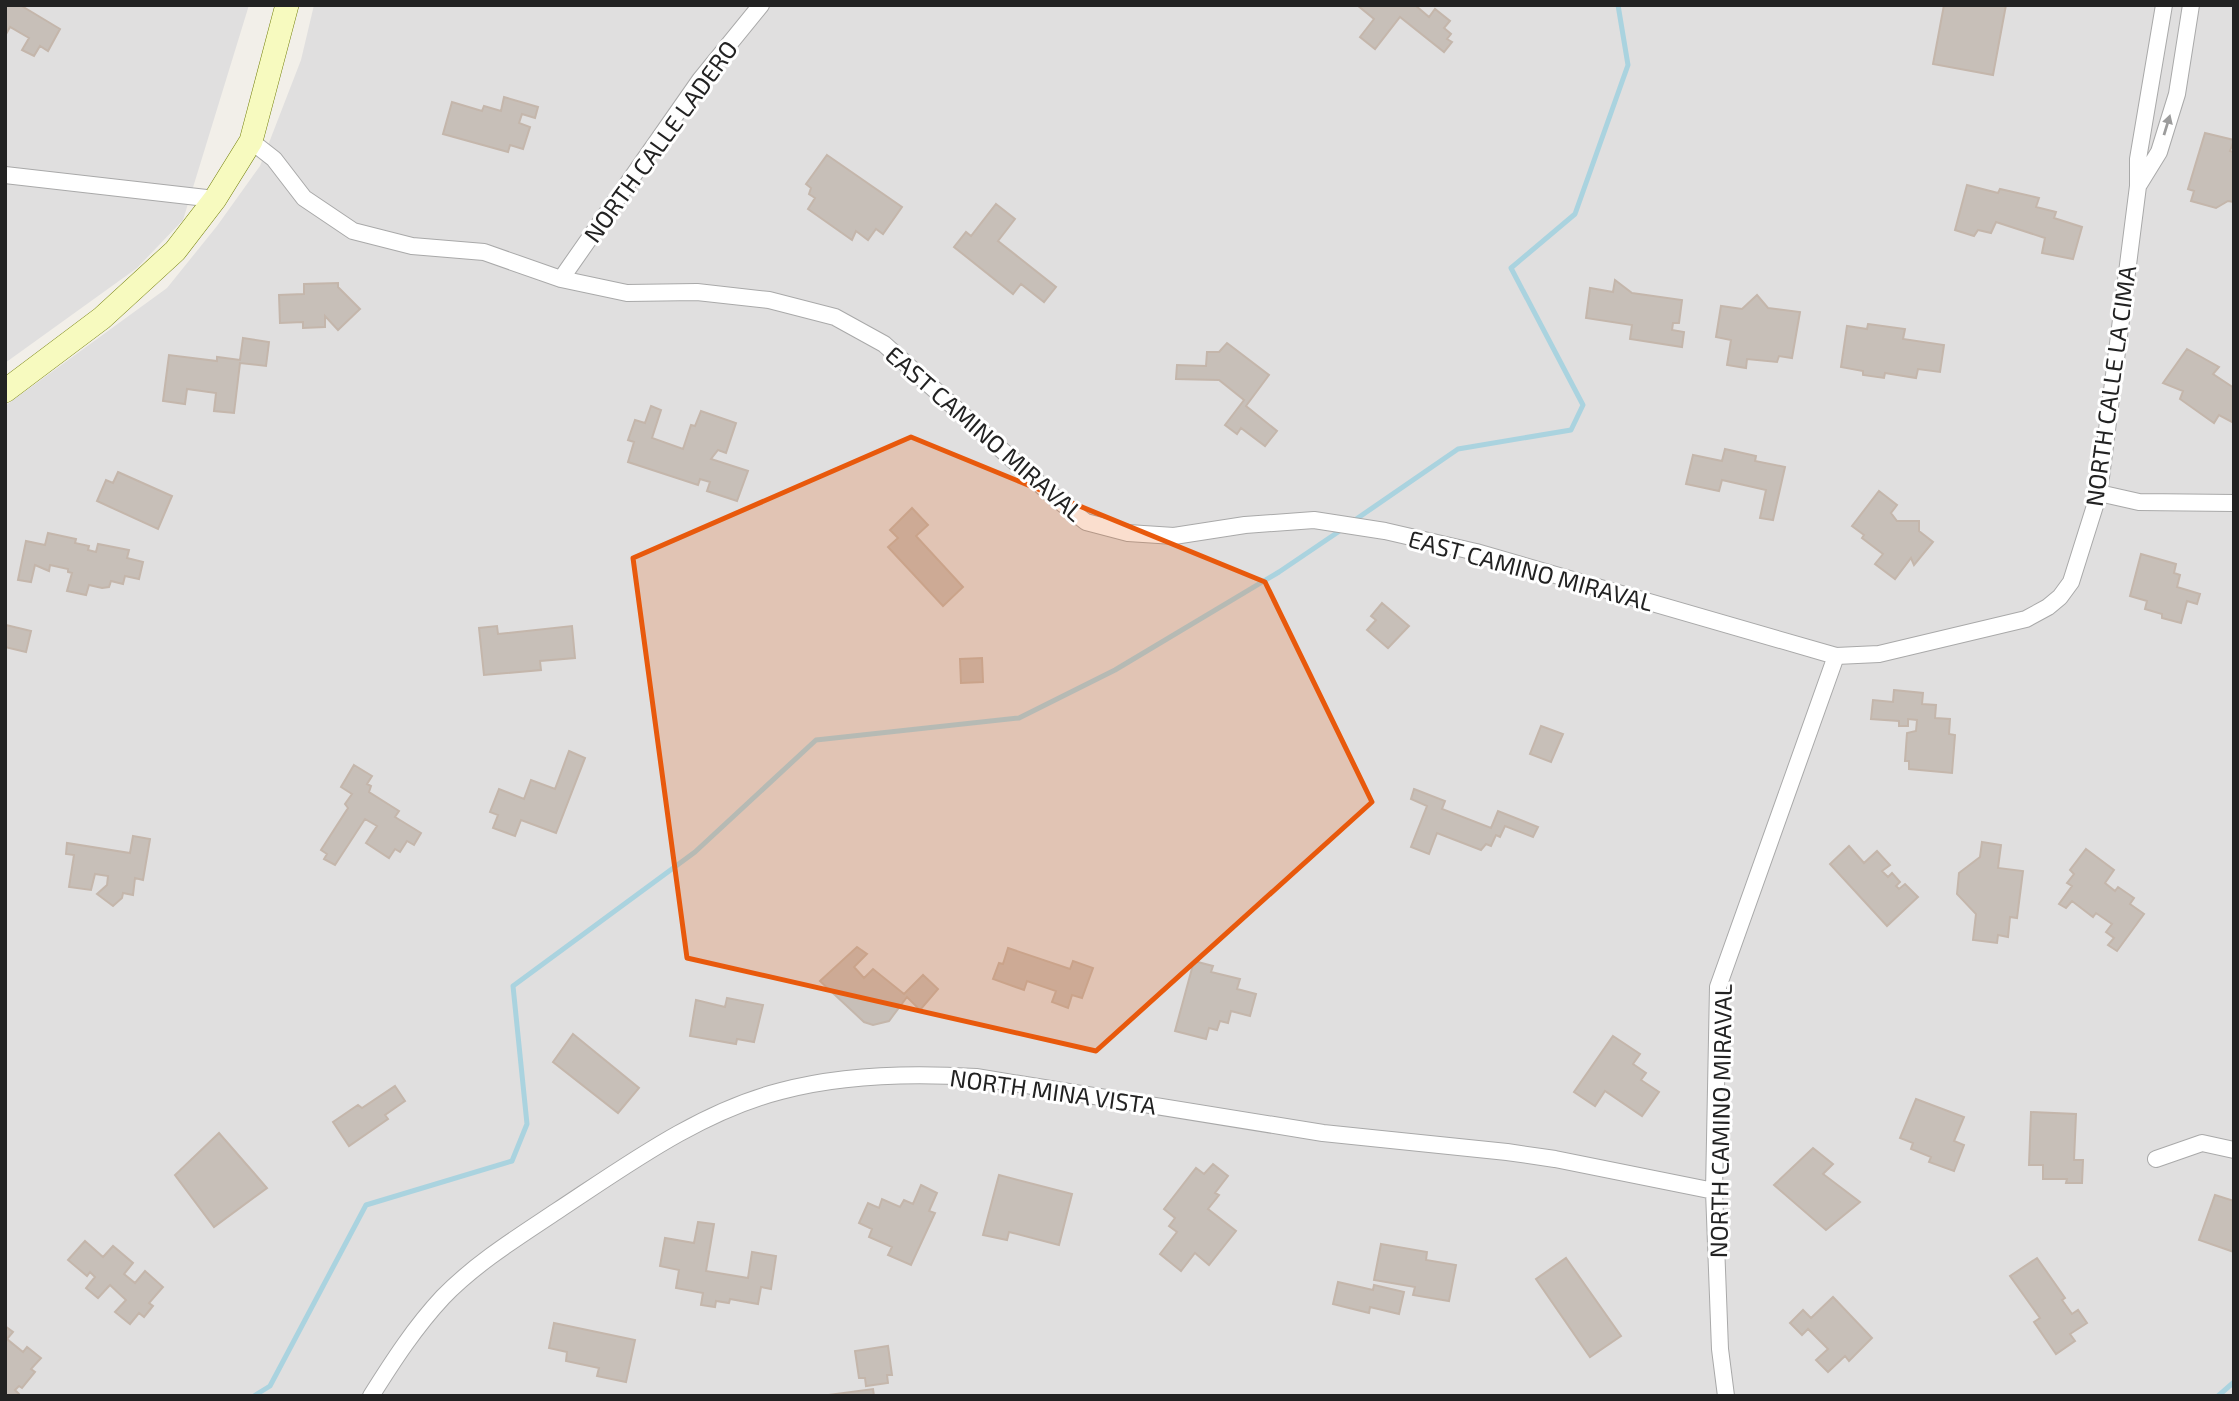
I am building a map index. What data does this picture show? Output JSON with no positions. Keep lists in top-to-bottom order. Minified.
{"streets":{"street":["NORTH CALLE LADERO","NORTH CALLE LA CIMA","EAST CAMINO MIRAVAL","NORTH MINA VISTA","NORTH CAMINO MIRAVAL"]},"crossings":[["NORTH CALLE LADERO","EAST CAMINO MIRAVAL"],["NORTH CALLE LA CIMA","EAST CAMINO MIRAVAL"],["NORTH CALLE LA CIMA","NORTH CAMINO MIRAVAL"],["EAST CAMINO MIRAVAL","NORTH CAMINO MIRAVAL"],["NORTH MINA VISTA","NORTH CAMINO MIRAVAL"]]}
